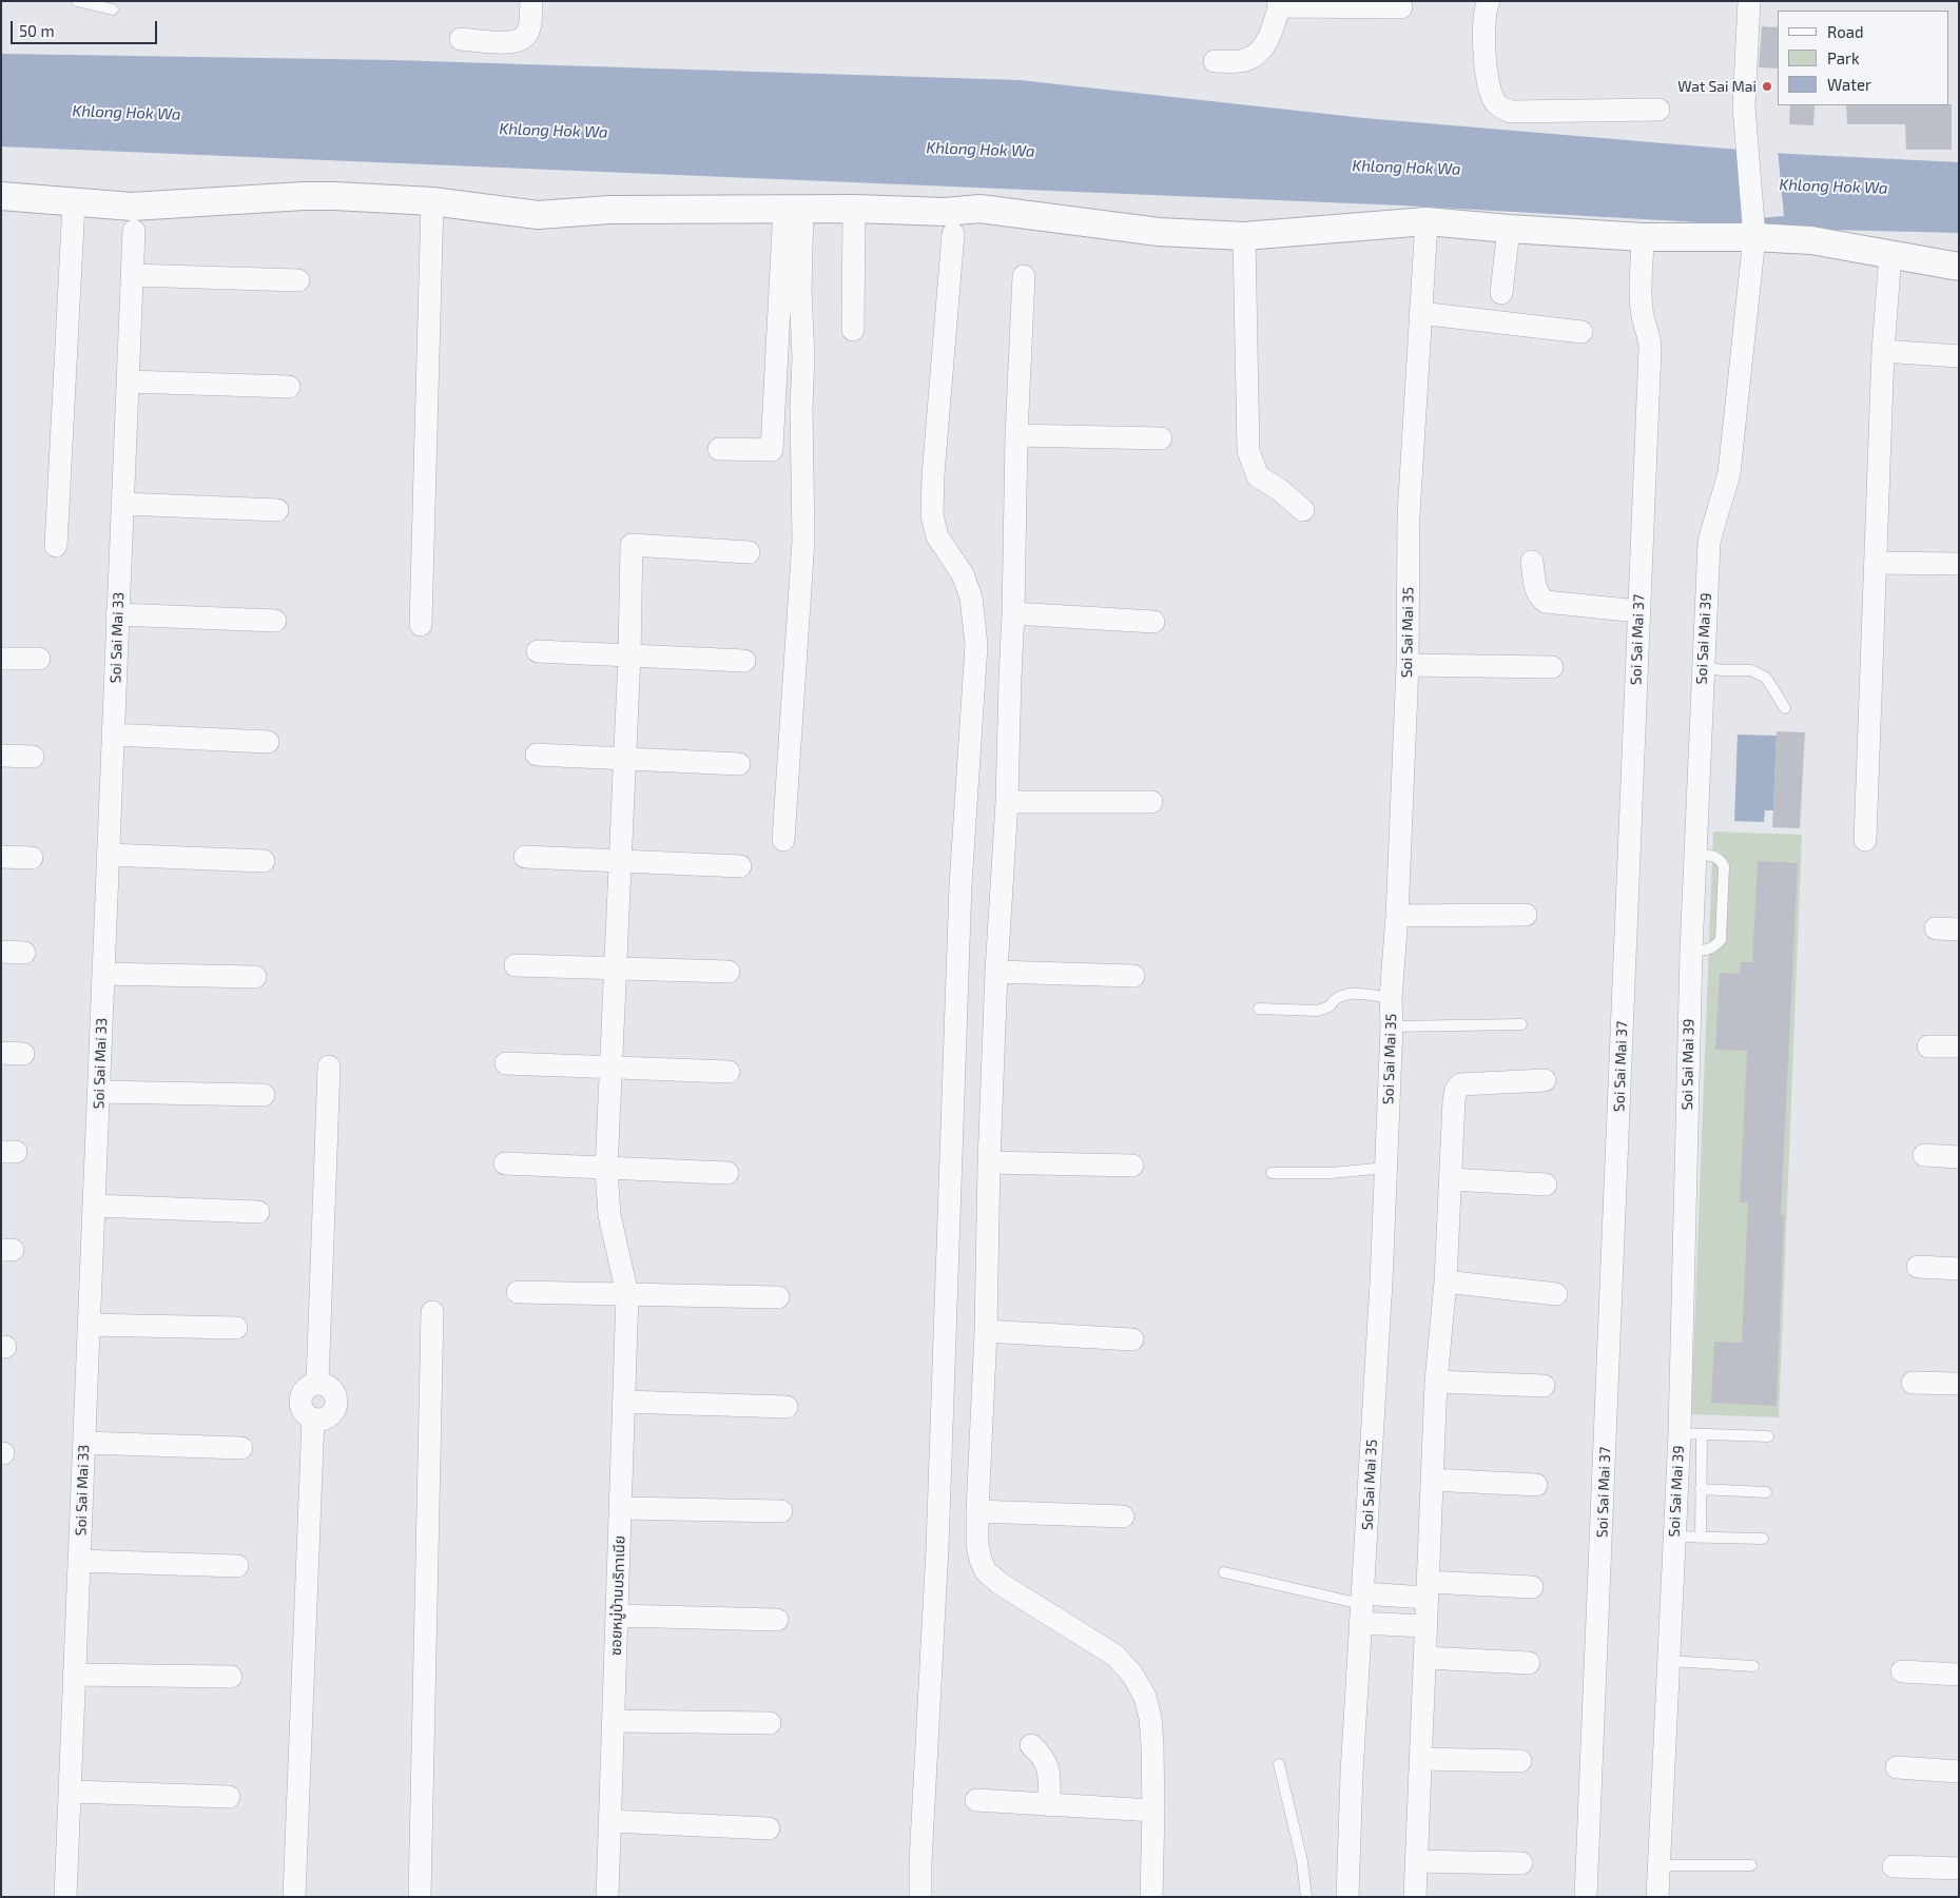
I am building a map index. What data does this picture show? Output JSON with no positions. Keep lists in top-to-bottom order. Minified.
{"streets":{"street":["Soi Sai Mai 35","Soi Sai Mai 33","Soi Sai Mai 39","Soi Sai Mai 37","ซอยหมู่บ้านบริทาเนีย"]},"water":["Khlong Hok Wa"],"places":["Wat Sai Mai"],"legend":["Road","Park","Water"],"scale_bar":"50 m"}
